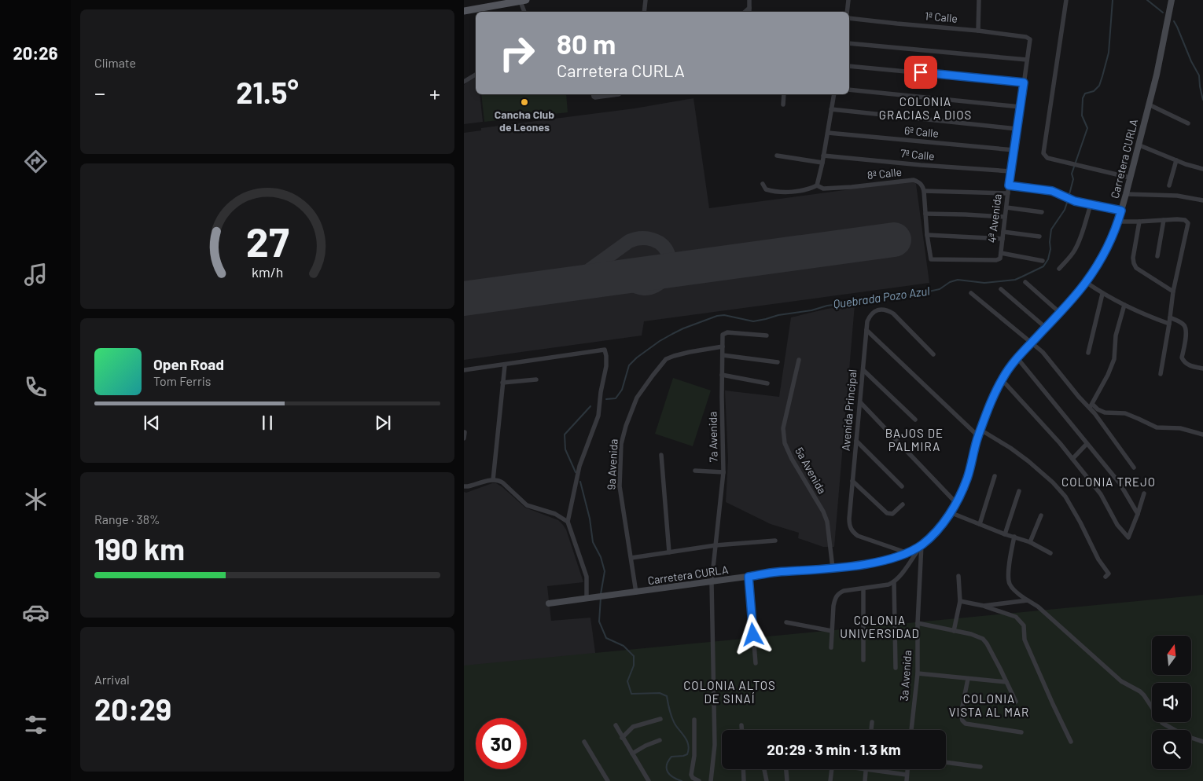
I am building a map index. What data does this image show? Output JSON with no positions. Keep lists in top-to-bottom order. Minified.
{"streets":{"main road":["Carretera CURLA"],"street":["1ª Calle","6ª Calle","7ª Calle","8ª Calle","4ª Avenida","Avenida Principal","7a Avenida","9a Avenida","5a Avenida","3a Avenida"]},"crossings":[["1ª Calle","4ª Avenida"],["6ª Calle","4ª Avenida"],["7ª Calle","4ª Avenida"],["Carretera CURLA","Avenida Principal"],["Carretera CURLA","7a Avenida"],["Carretera CURLA","9a Avenida"],["Carretera CURLA","5a Avenida"],["Carretera CURLA","3a Avenida"],["7a Avenida","9a Avenida"]],"districts":["COLONIA GRACIAS A DIOS","BAJOS DE PALMIRA","COLONIA TREJO","COLONIA UNIVERSIDAD","COLONIA ALTOS DE SINAÍ","COLONIA VISTA AL MAR"],"water":["Quebrada Pozo Azul"],"places":["Cancha Club de Leones"],"north":"top","page":{"tabs":"20:26","tile":["Climate",["Range · 38%","190 km"],["Arrival","20:29"]],"turn":["80 m","Carretera CURLA"],"heat":["−","21.5°","+"],"song":["Open Road","Tom Ferris"],"limit":"30","trip":"20:29 · 3 min · 1.3 km","gauge":["27","km/h"]}}
